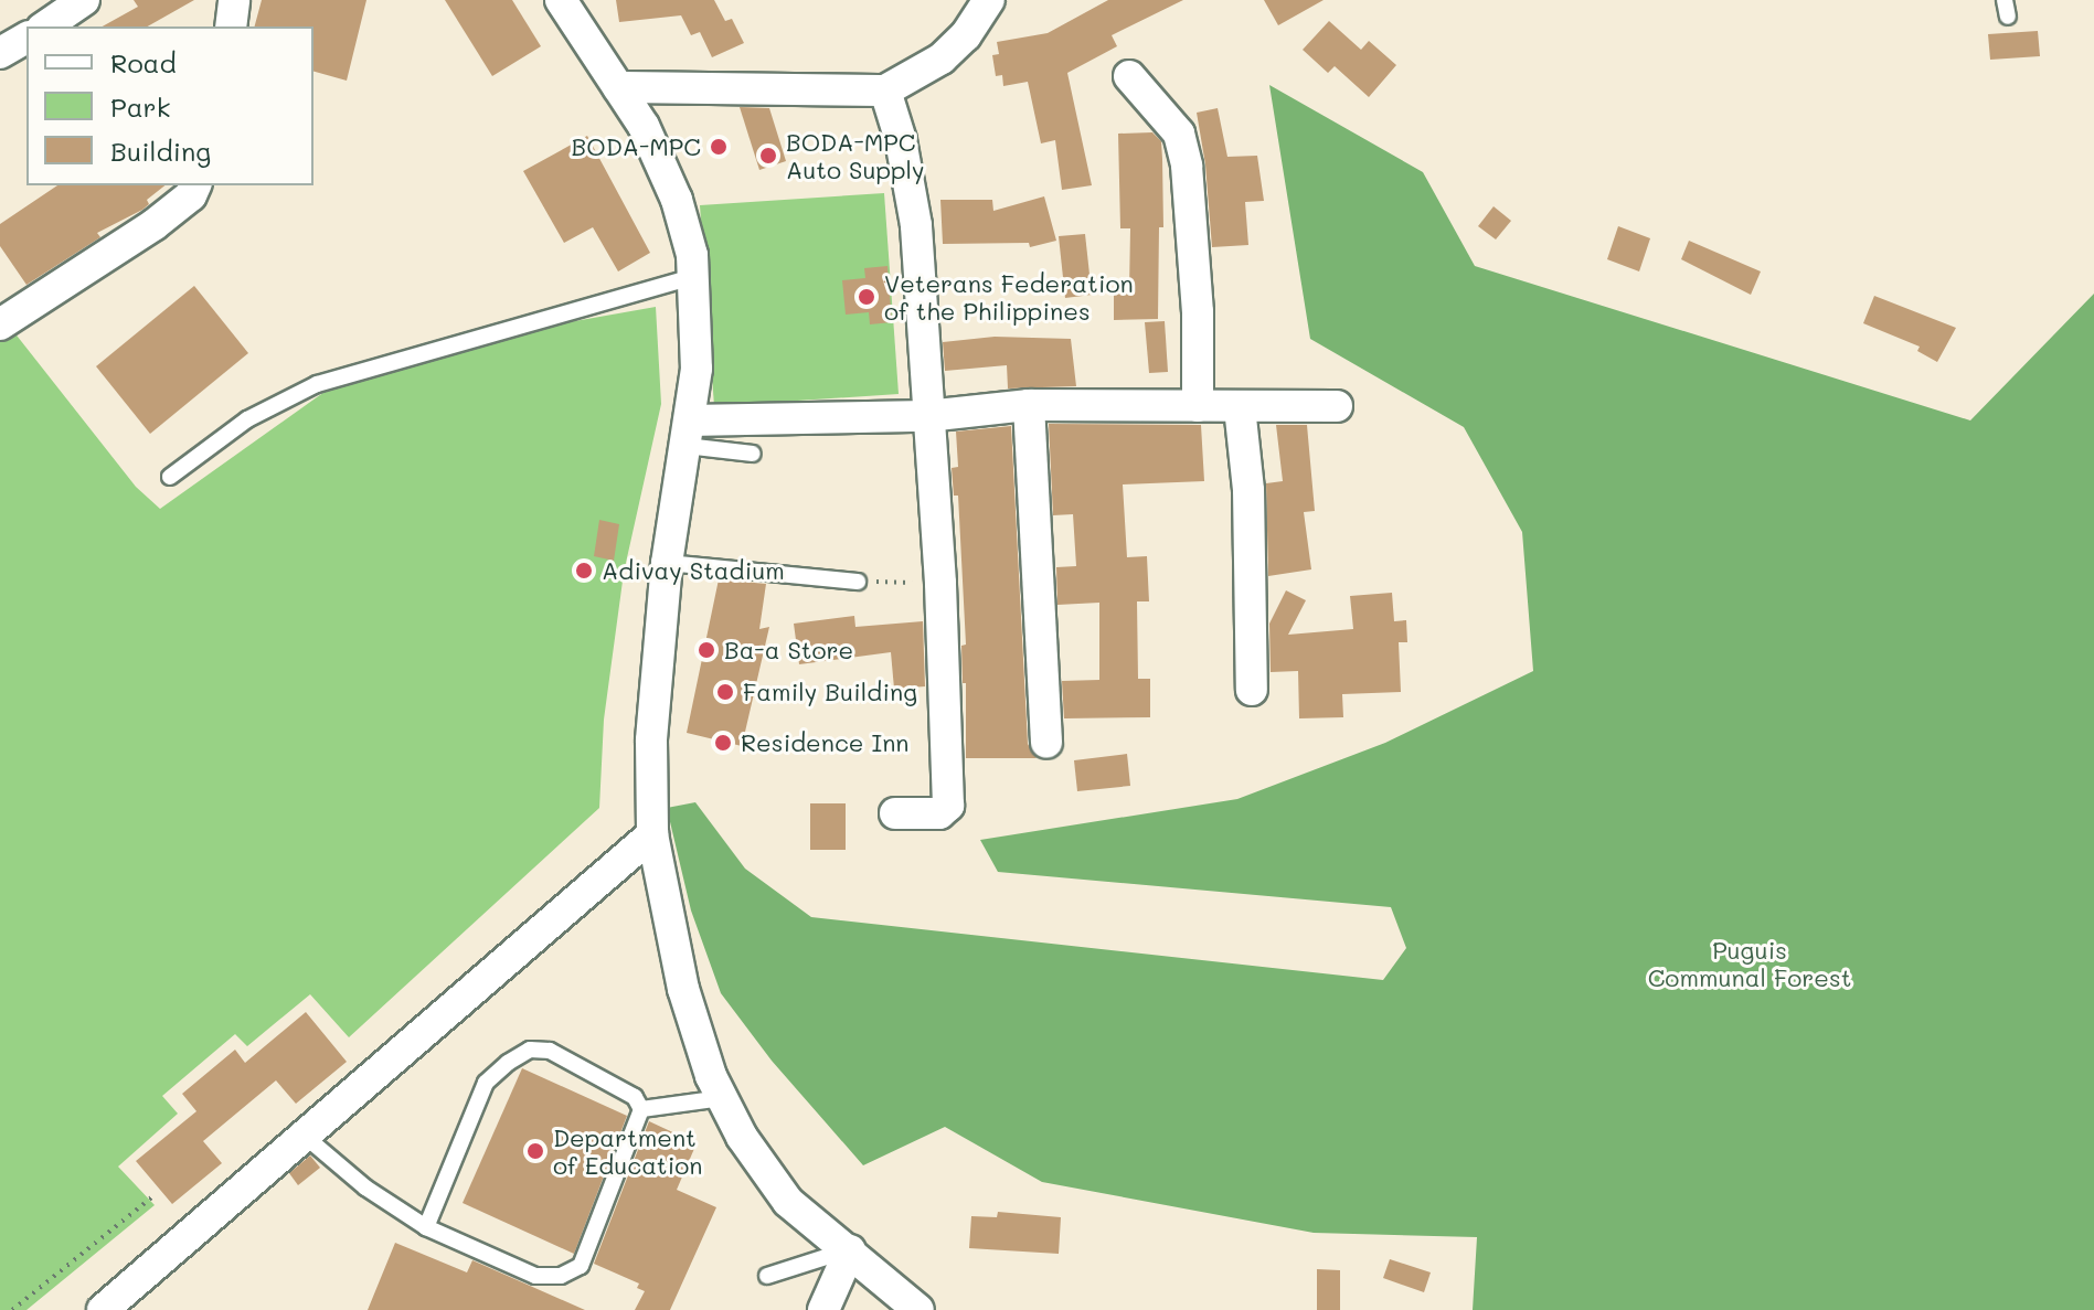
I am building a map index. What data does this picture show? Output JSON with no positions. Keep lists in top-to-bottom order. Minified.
{"parks":["Puguis Communal Forest"],"places":["BODA-MPC","BODA-MPC Auto Supply","Veterans Federation of the Philippines","Adivay Stadium","Ba-a Store","Family Building","Residence Inn","Department of Education"],"legend":["Road","Park","Building"]}
